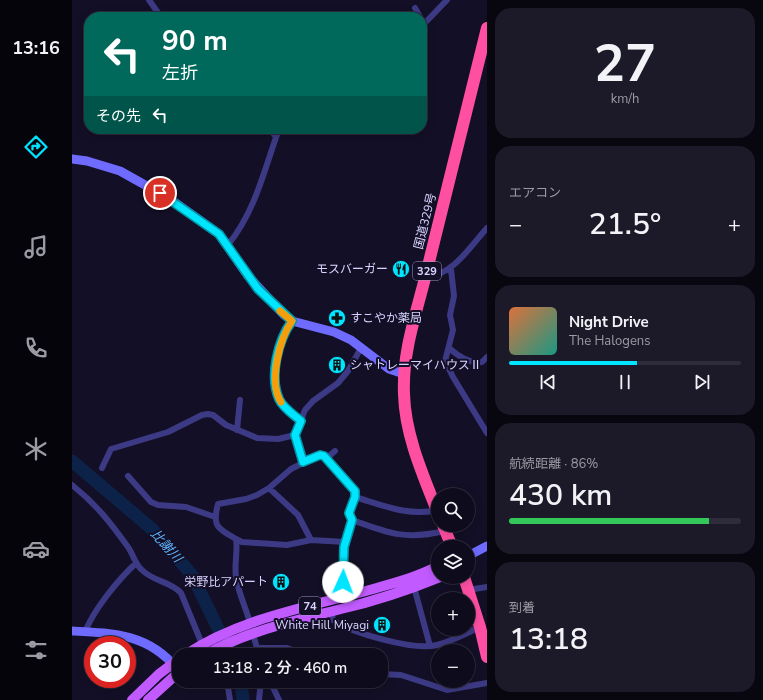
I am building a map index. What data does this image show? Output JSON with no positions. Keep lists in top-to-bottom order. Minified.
{"streets":{"highway":["国道329号","329"],"main road":["74"]},"water":["比謝川"],"places":{"restaurant":["モスバーガー"],"pharmacy":["すこやか薬局"],"building":["シャトレーマイハウスⅡ","栄野比アパート","White Hill Miyagi"]},"page":{"tabs":"13:16","tile":[["27","km/h"],"エアコン",["航続距離 · 86%","430 km"],["到着","13:18"]],"turn":["90 m","左折"],"then":"その先","heat":["−","21.5°","+"],"song":["Night Drive","The Halogens"],"map_buttons":["+","−"],"limit":"30","trip":"13:18 · 2 分 · 460 m"}}
